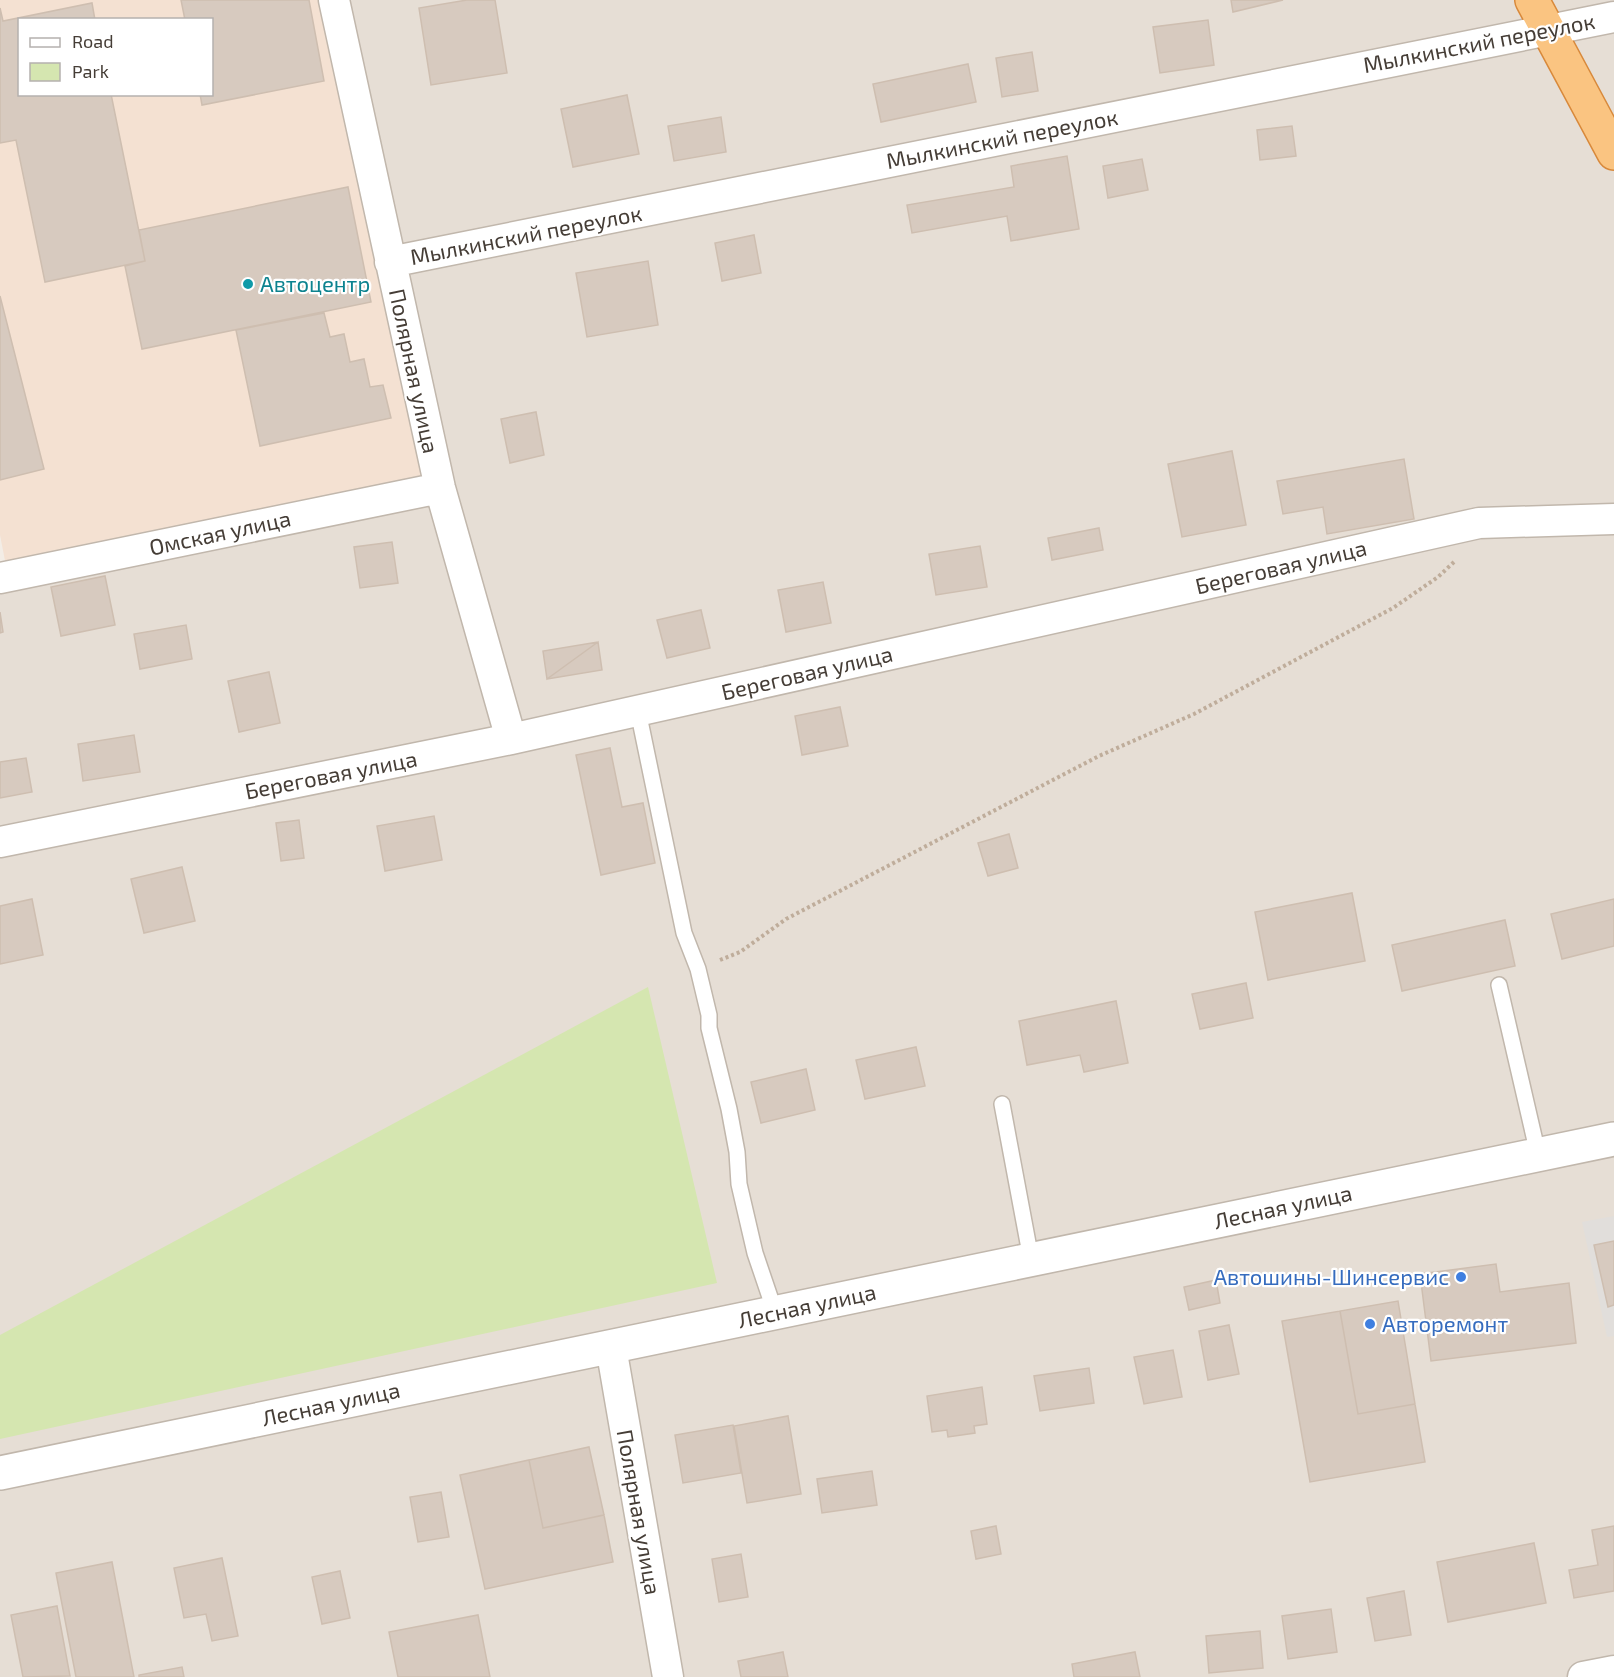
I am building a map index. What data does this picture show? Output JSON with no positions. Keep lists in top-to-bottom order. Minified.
{"streets":{"street":["Мылкинский переулок","Полярная улица","Омская улица","Береговая улица","Лесная улица"]},"crossings":[["Мылкинский переулок","Полярная улица"],["Полярная улица","Омская улица"],["Полярная улица","Береговая улица"],["Полярная улица","Лесная улица"]],"places":["Автоцентр","Автошины-Шинсервис","Авторемонт"],"legend":["Road","Park"]}
